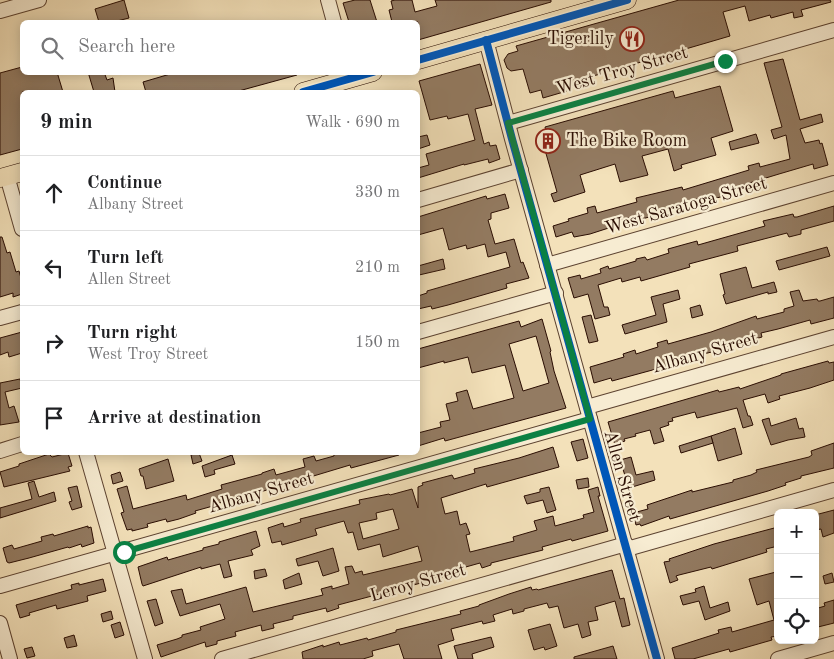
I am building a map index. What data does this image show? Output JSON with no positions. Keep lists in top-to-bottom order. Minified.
{"streets":{"street":["West Troy Street","West Saratoga Street","Albany Street","Allen Street","Leroy Street"]},"crossings":[["West Troy Street","Allen Street"],["West Saratoga Street","Allen Street"],["Albany Street","Allen Street"],["Allen Street","Leroy Street"]],"places":{"restaurant":["Tigerlily"],"building":["The Bike Room"]},"page":{"search":"Search here","heading":["9 min","Walk · 690 m"],"list":[["Continue","Albany Street","330 m"],["Turn left","Allen Street","210 m"],["Turn right","West Troy Street","150 m"],"Arrive at destination"],"map_buttons":["+","−"]}}
